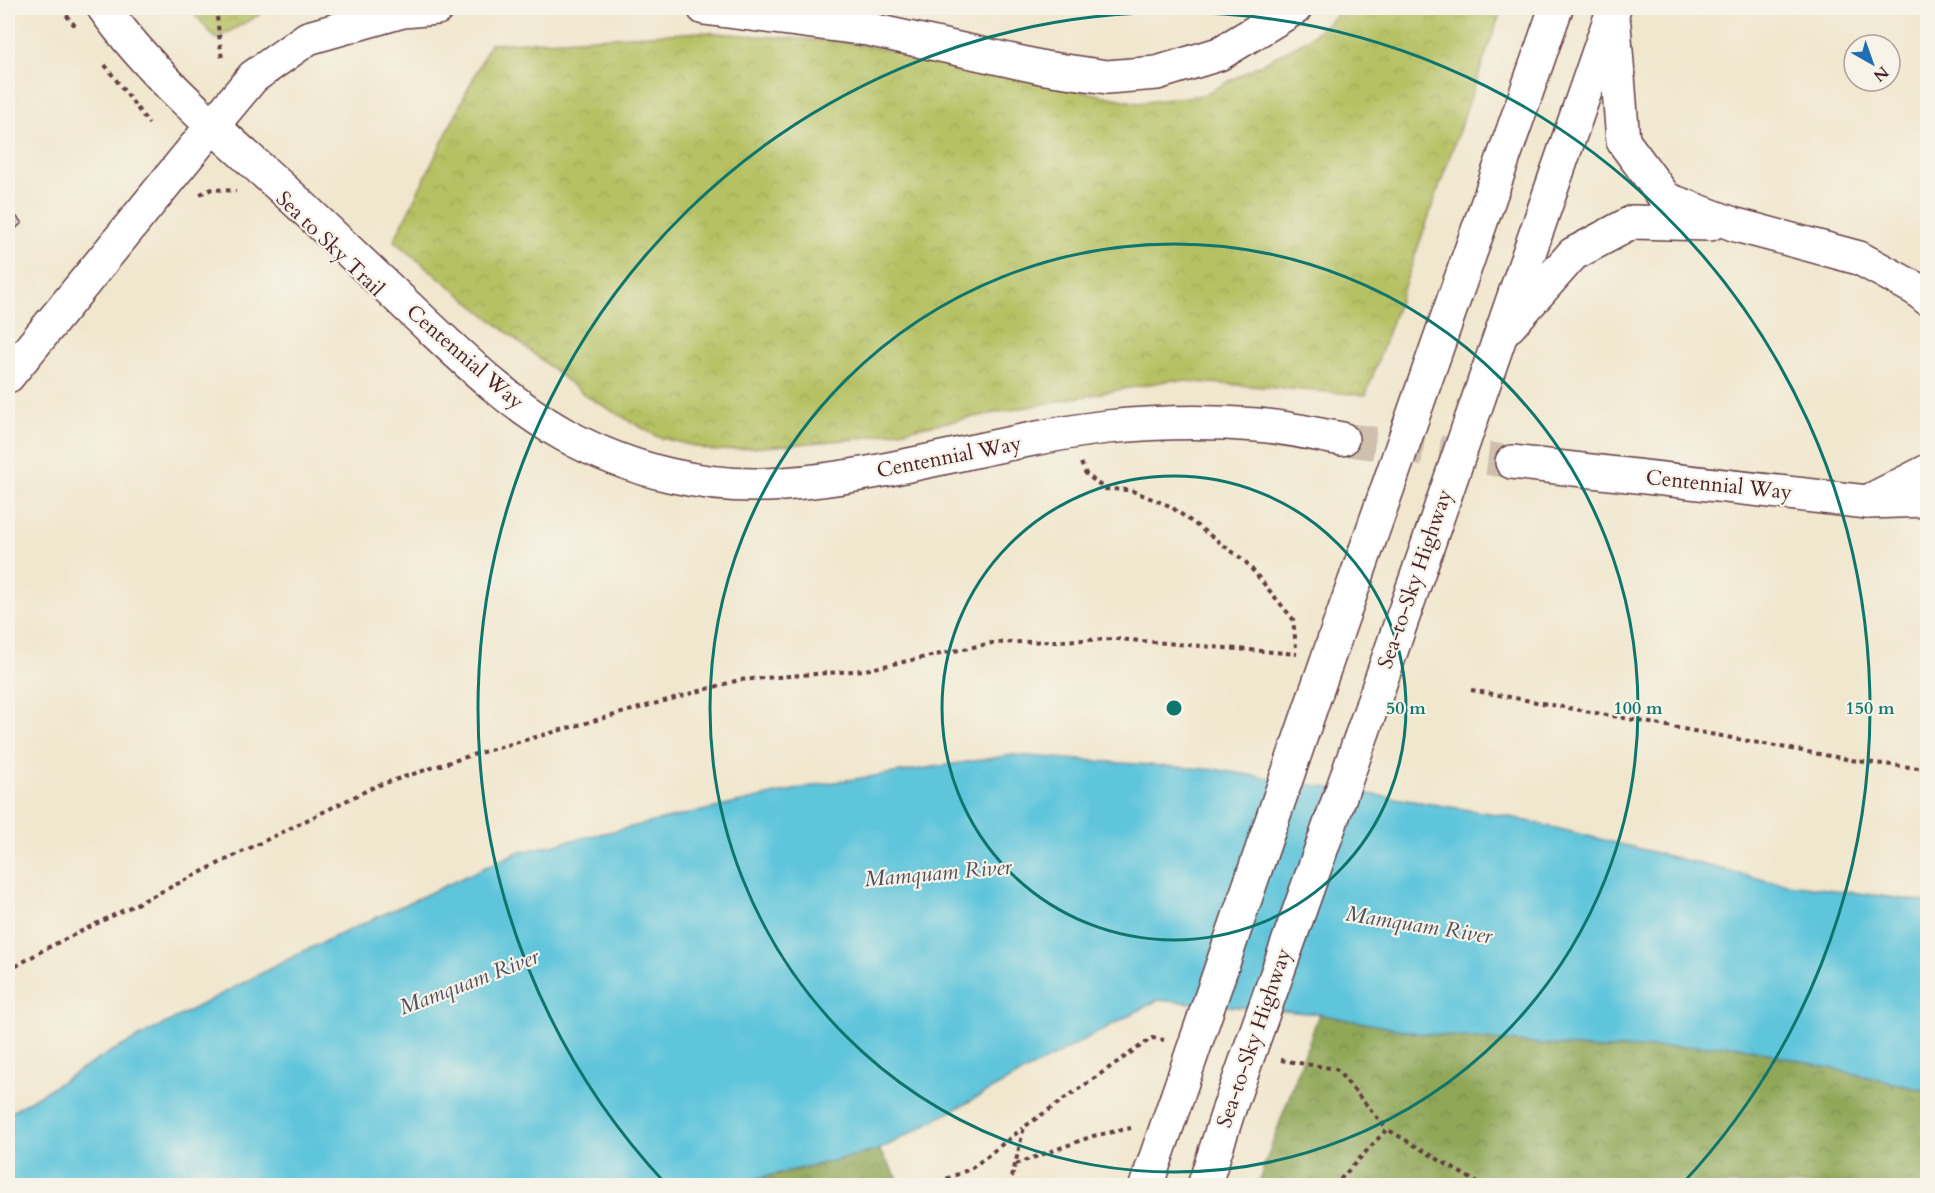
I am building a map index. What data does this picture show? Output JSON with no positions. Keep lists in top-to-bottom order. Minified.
{"streets":{"main road":["Centennial Way","Sea-to-Sky Highway"]},"water":["Mamquam River"],"north":"bottom right","rings":["50 m","100 m","150 m"]}
